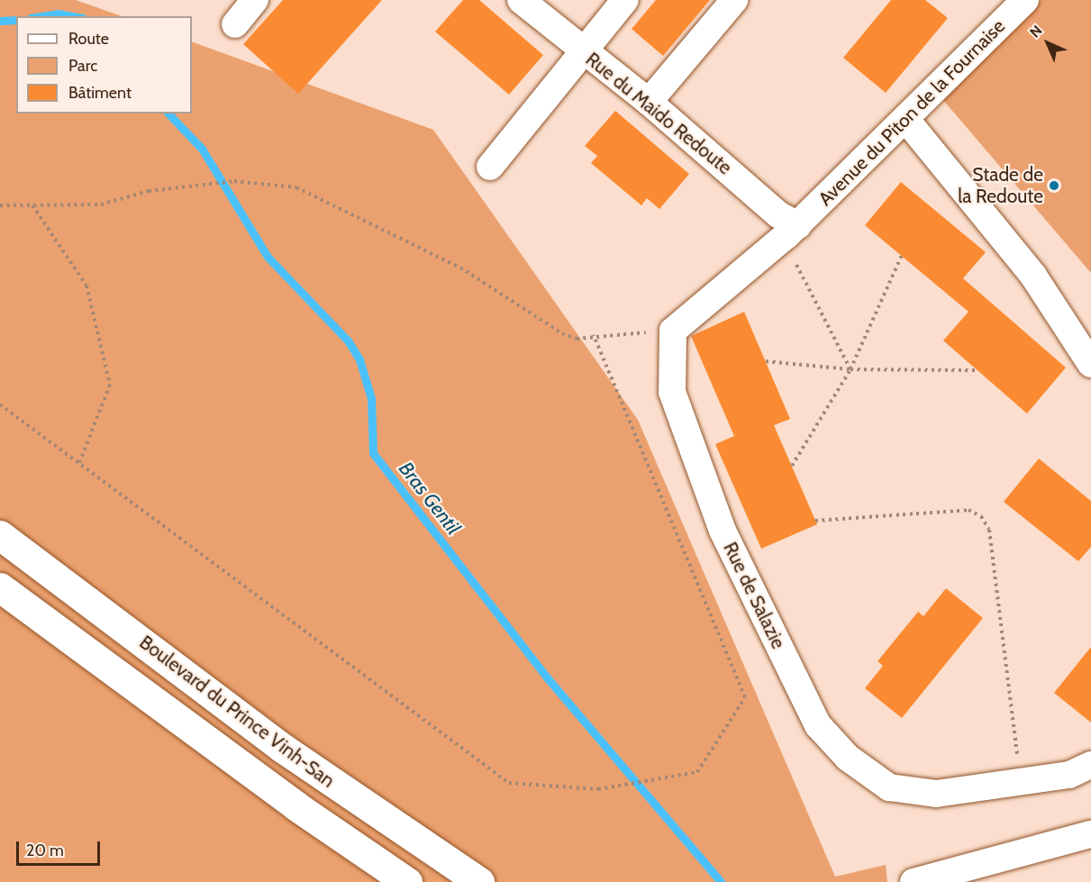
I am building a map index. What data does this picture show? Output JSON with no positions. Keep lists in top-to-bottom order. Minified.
{"streets":{"main road":["Boulevard du Prince Vinh-San"],"street":["Avenue du Piton de la Fournaise","Rue du Maido Redoute","Rue de Salazie"]},"crossings":[["Avenue du Piton de la Fournaise","Rue du Maido Redoute"]],"water":["Bras Gentil"],"places":["Stade de la Redoute"],"legend":["Route","Parc","Bâtiment"],"scale_bar":"20 m","north":"top left"}
